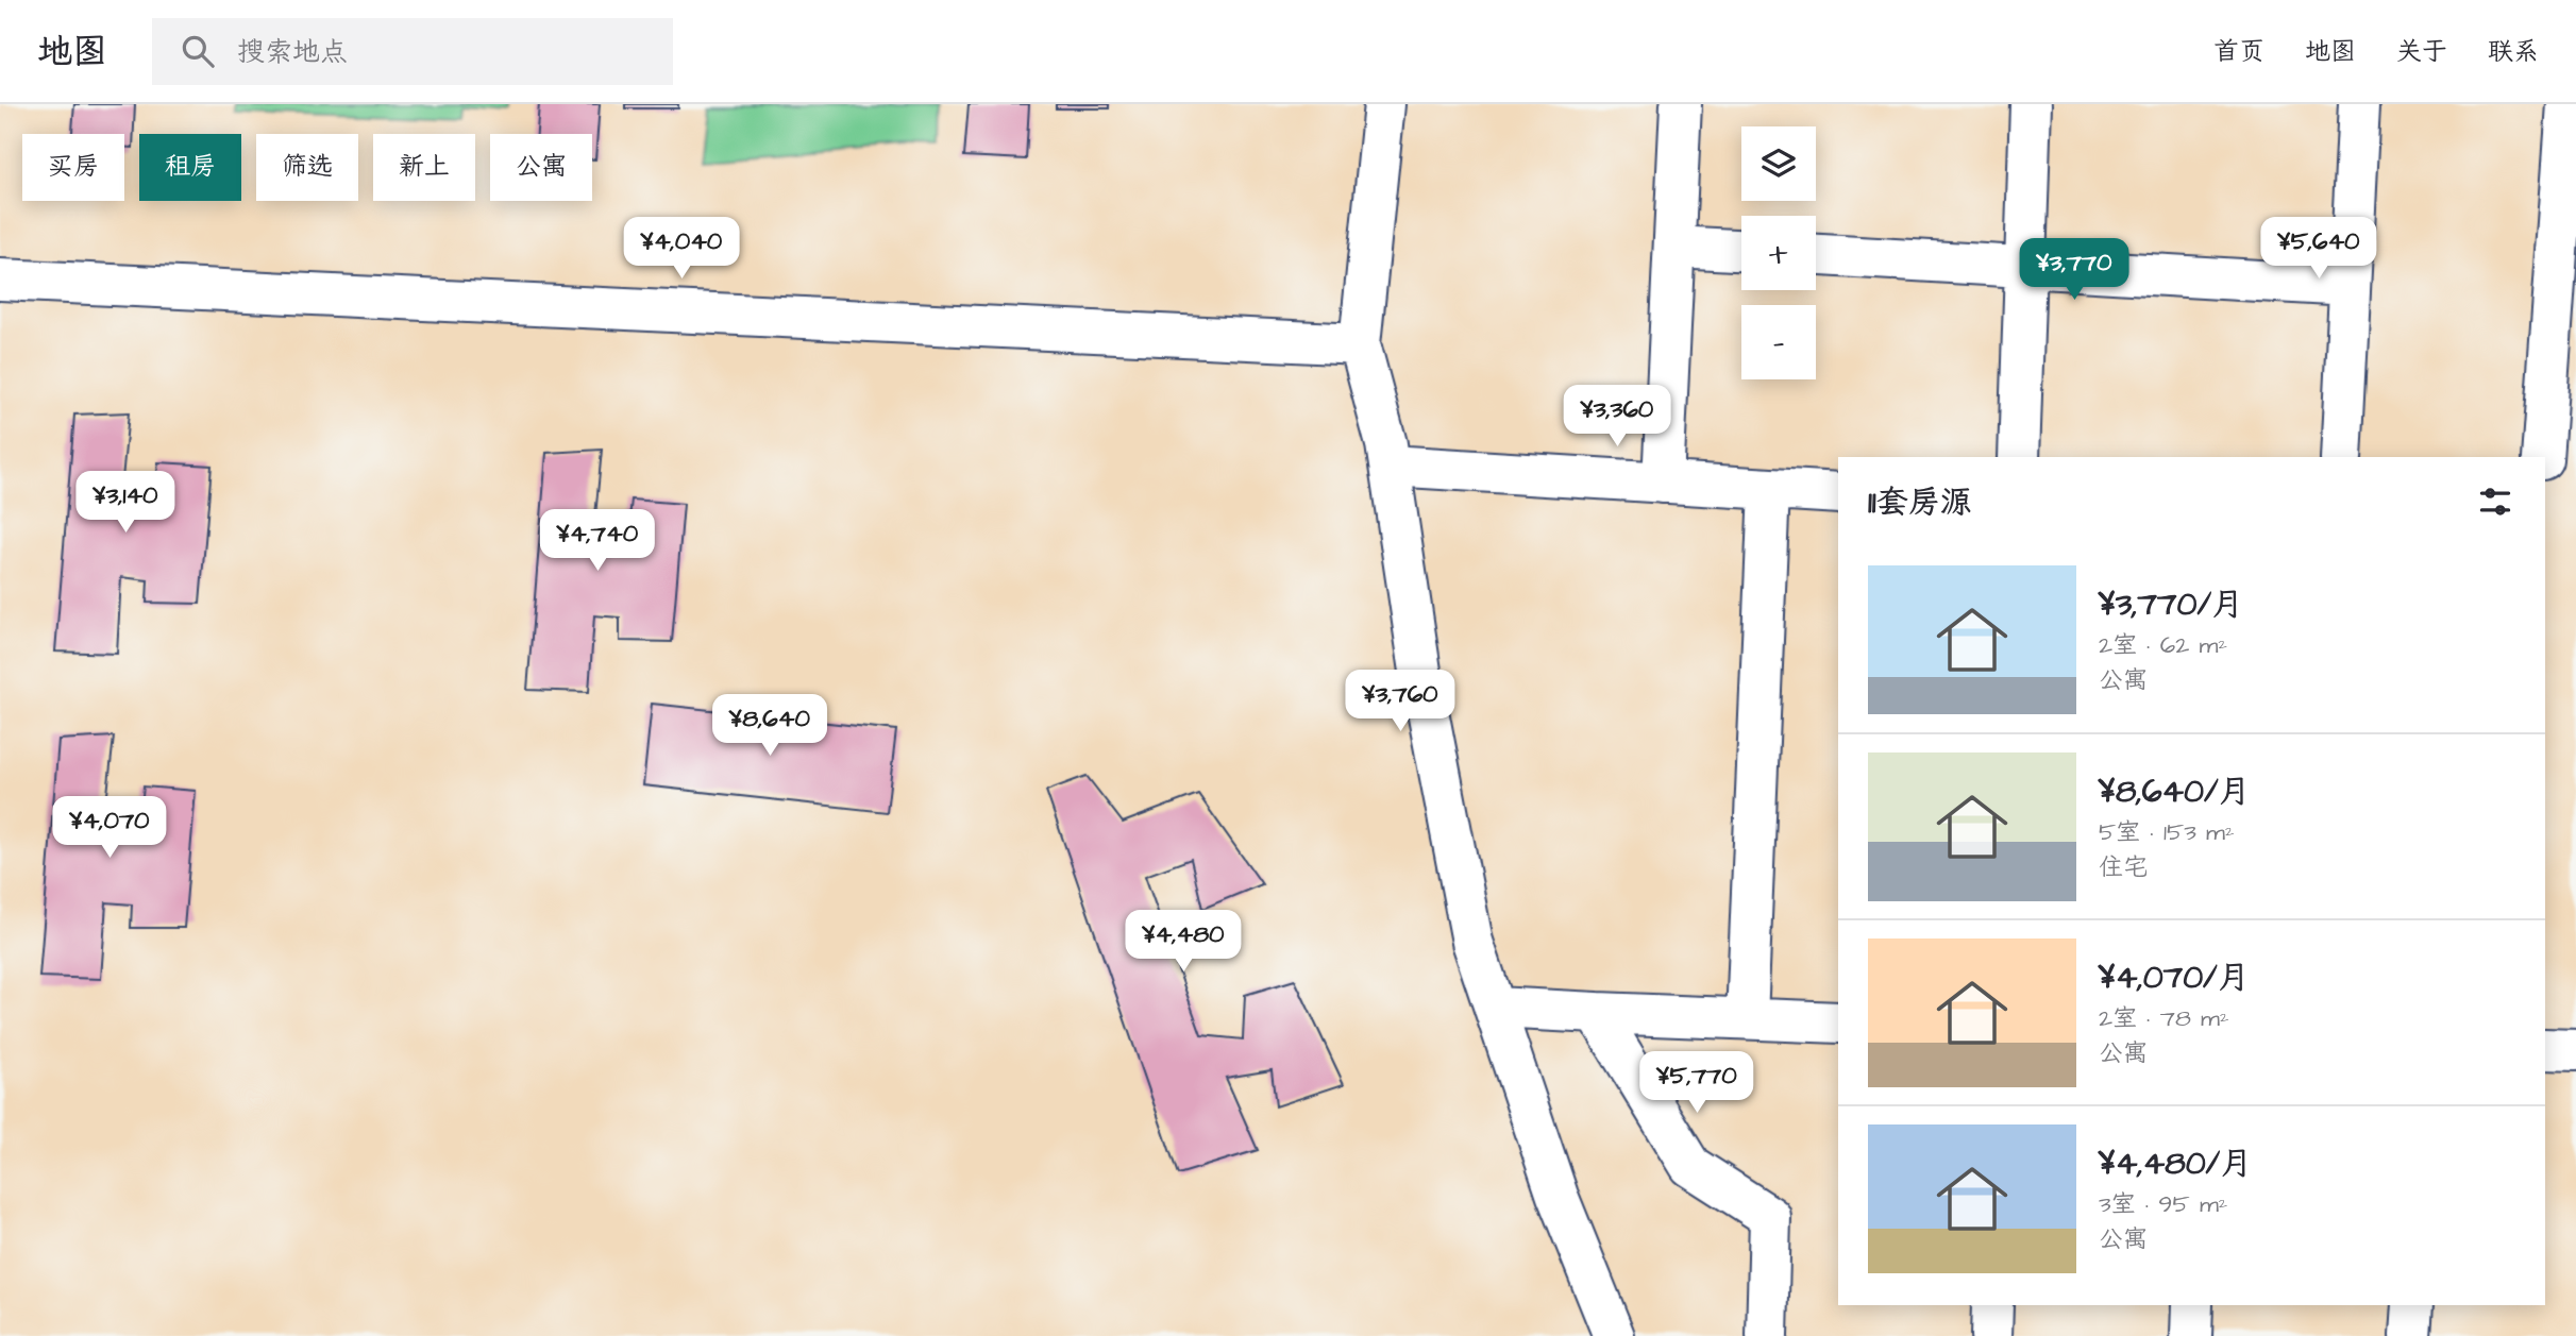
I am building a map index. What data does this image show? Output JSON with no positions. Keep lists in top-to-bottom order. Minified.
{"page":{"header":"地图","search":"搜索地点","nav":["首页","地图","关于","联系"],"map_buttons":["+","−"],"chip":["买房","租房","筛选","新上","公寓"],"price":["¥4,040","¥5,640","¥3,770","¥3,360","¥3,140","¥4,740","¥3,760","¥8,640","¥4,070","¥4,480","¥5,770"],"heading":"11套房源","list":[{"name":"¥3,770/月","note":"2室 · 62 m² · 公寓"},{"name":"¥8,640/月","note":"5室 · 153 m² · 住宅"},{"name":"¥4,070/月","note":"2室 · 78 m² · 公寓"},{"name":"¥4,480/月","note":"3室 · 95 m² · 公寓"}]}}
